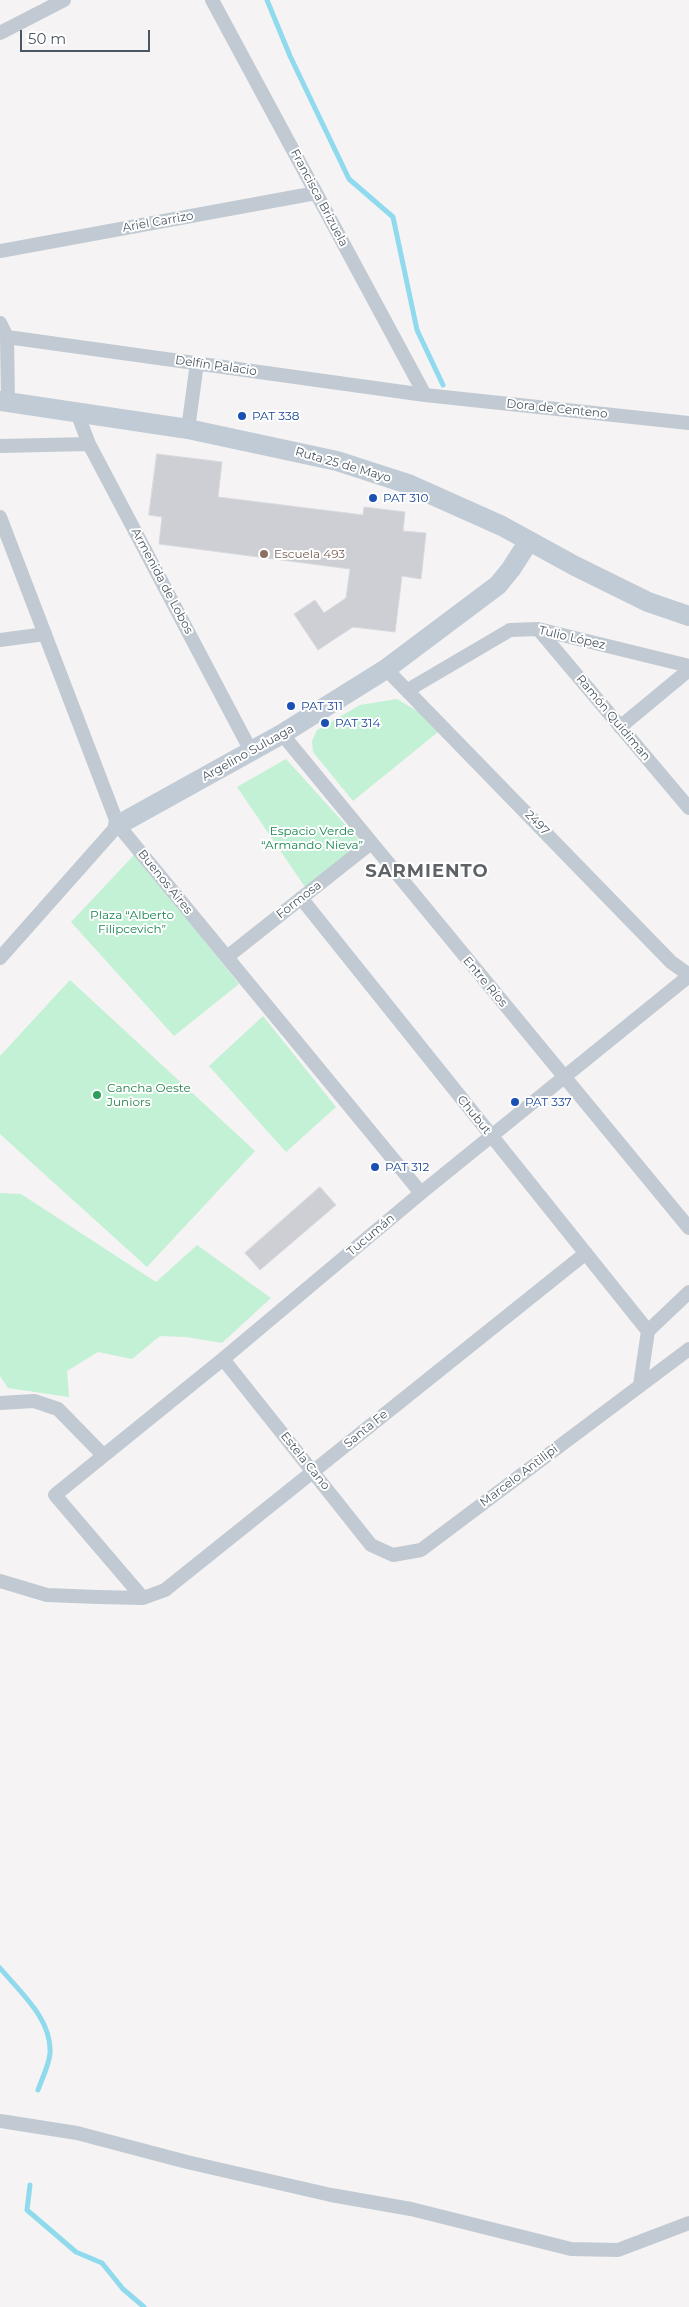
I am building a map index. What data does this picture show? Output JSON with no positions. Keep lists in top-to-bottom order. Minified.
{"streets":{"main road":["Ruta 25 de Mayo","Argelino Suluaga"],"street":["Francisca Brizuela","Ariel Carrizo","Delfín Palacio","Dora de Centeno","Armenida de Lobos","Tulio López","Ramón Quidiman","2497","Buenos Aires","Formosa","Entre Ríos","Chubut","Tucumán","Santa Fe","Estela Cano","Marcelo Antilipi"]},"crossings":[["Francisca Brizuela","Ariel Carrizo"],["Francisca Brizuela","Delfín Palacio"],["Francisca Brizuela","Dora de Centeno"],["Delfín Palacio","Dora de Centeno"],["Ruta 25 de Mayo","Armenida de Lobos"],["Ruta 25 de Mayo","Argelino Suluaga"],["Armenida de Lobos","Argelino Suluaga"],["Tulio López","Ramón Quidiman"],["Tulio López","2497"],["Argelino Suluaga","2497"],["Argelino Suluaga","Buenos Aires"],["Argelino Suluaga","Entre Ríos"],["2497","Tucumán"],["Buenos Aires","Formosa"],["Buenos Aires","Tucumán"],["Formosa","Entre Ríos"],["Formosa","Chubut"],["Entre Ríos","Tucumán"],["Chubut","Tucumán"],["Chubut","Santa Fe"],["Tucumán","Santa Fe"],["Tucumán","Estela Cano"],["Santa Fe","Estela Cano"],["Estela Cano","Marcelo Antilipi"]],"districts":["SARMIENTO"],"parks":["Espacio Verde “Armando Nieva”","Plaza “Alberto Filipcevich”"],"places":["PAT 338","PAT 310","Escuela 493","PAT 311","PAT 314","Cancha Oeste Juniors","PAT 337","PAT 312"],"scale_bar":"50 m"}
